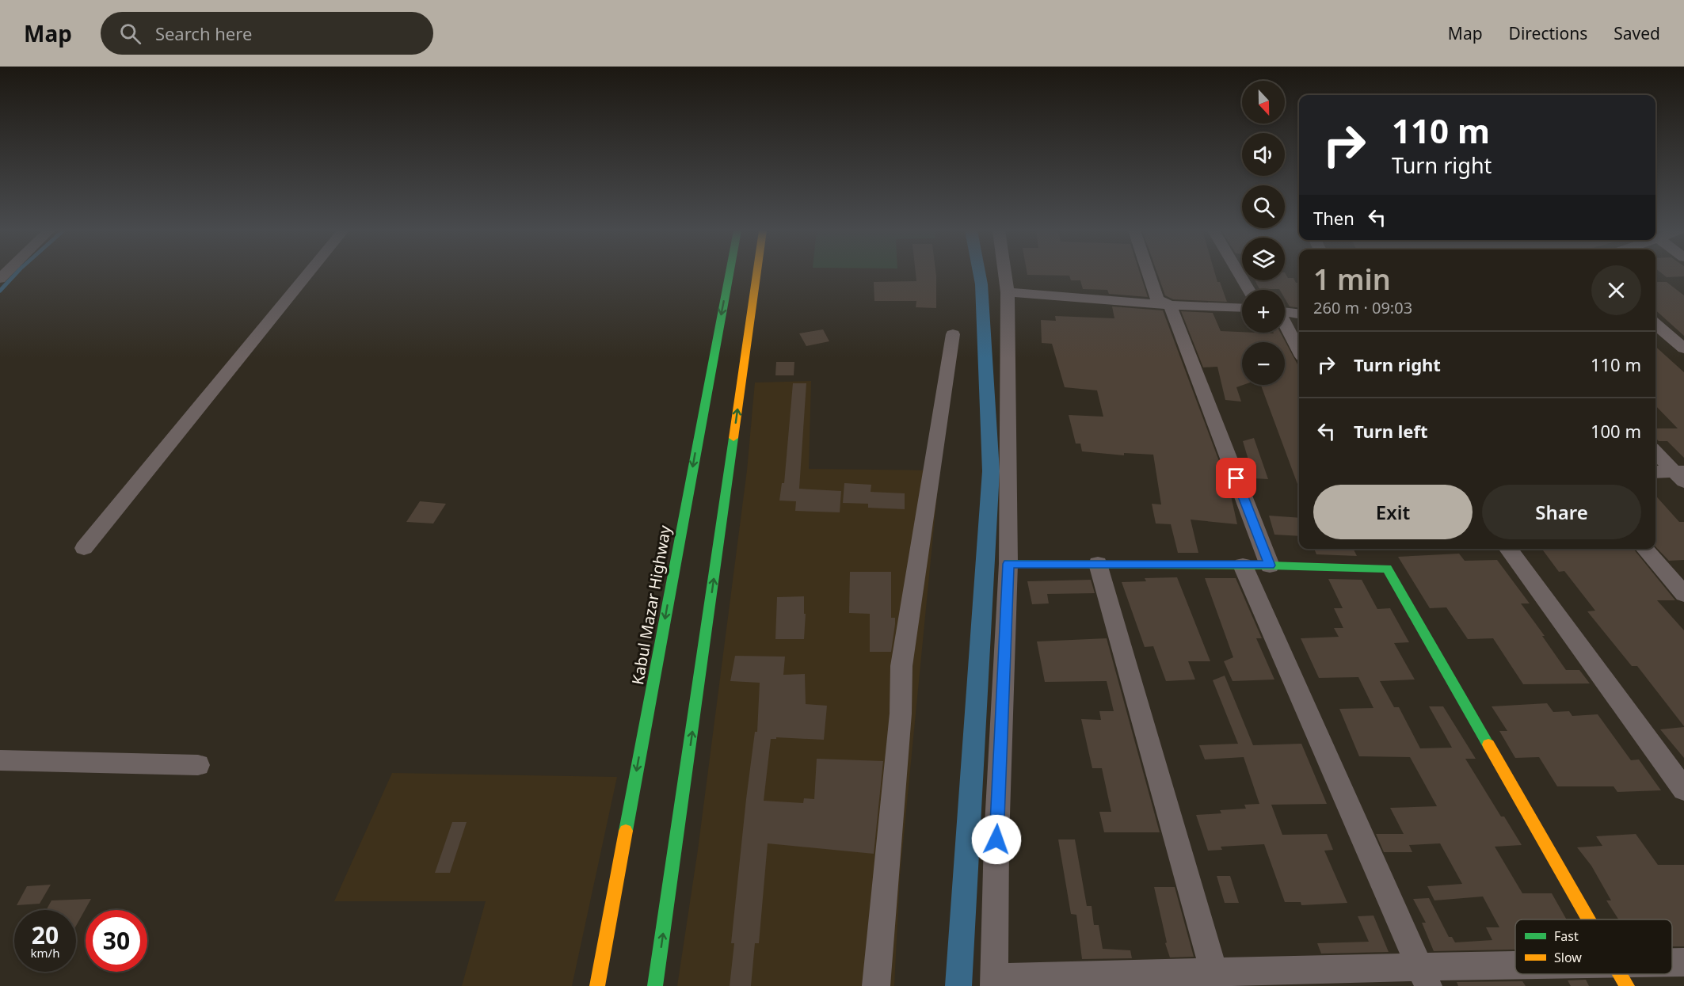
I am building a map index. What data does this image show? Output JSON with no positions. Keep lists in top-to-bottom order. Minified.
{"streets":{"main road":["Kabul Mazar Highway"]},"legend":["Fast","Slow"],"north":"bottom","page":{"header":"Map","search":"Search here","nav":["Map","Directions","Saved"],"map_buttons":["+","−"],"turn":["110 m","Turn right"],"then":"Then","heading":["1 min","260 m · 09:03"],"list":[{"name":"Turn right","value":"110 m"},{"name":"Turn left","value":"100 m"}],"buttons":["Exit","Share"],"speed":"20 km/h","limit":"30"}}
